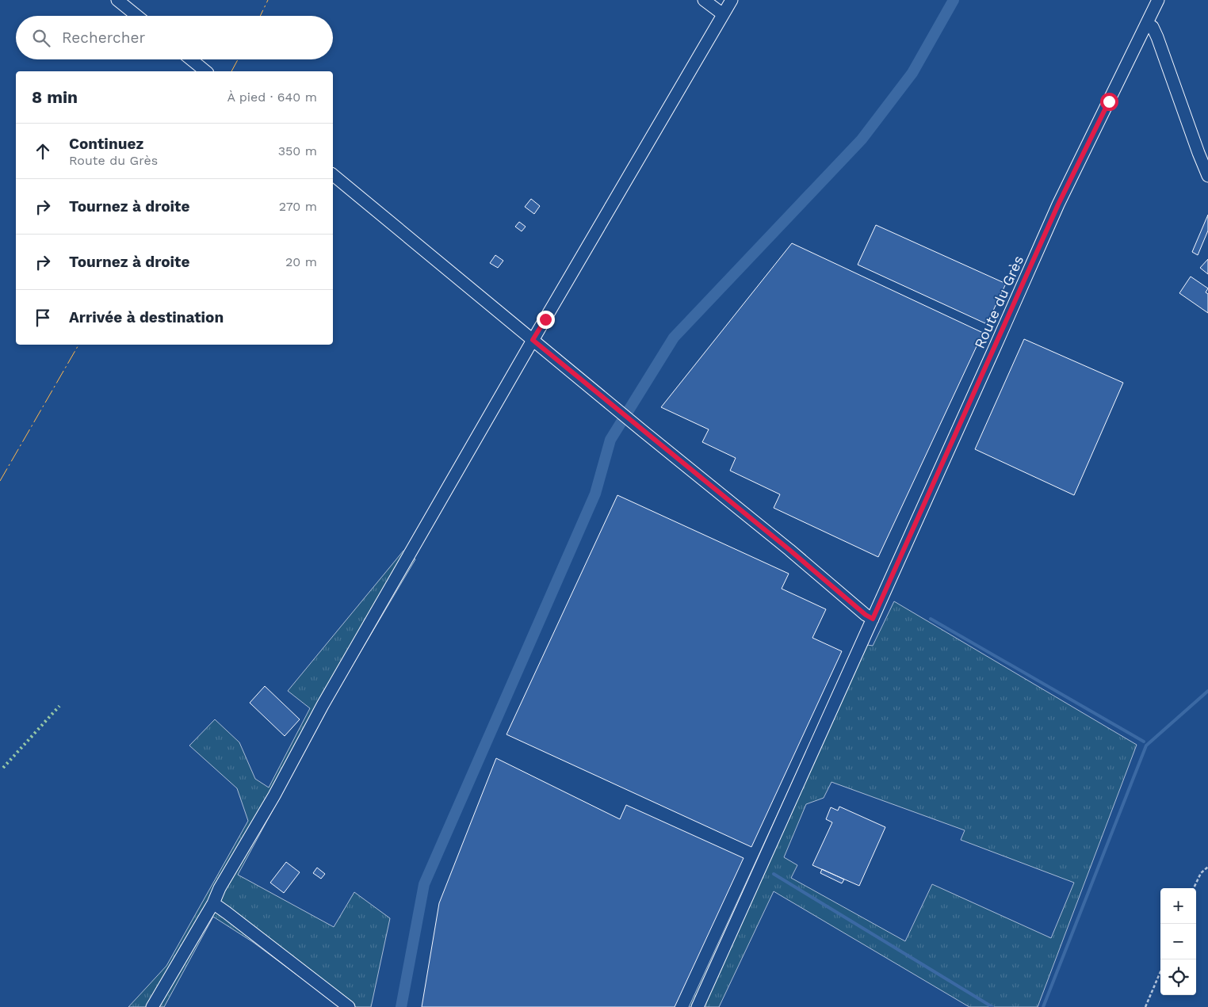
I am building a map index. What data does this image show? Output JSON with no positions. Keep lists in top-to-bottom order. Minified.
{"streets":{"street":["Route du Grès"]},"page":{"search":"Rechercher","heading":["8 min","À pied · 640 m"],"list":[["Continuez","Route du Grès","350 m"],["Tournez à droite","270 m"],["Tournez à droite","20 m"],"Arrivée à destination"],"map_buttons":["+","−"]}}
